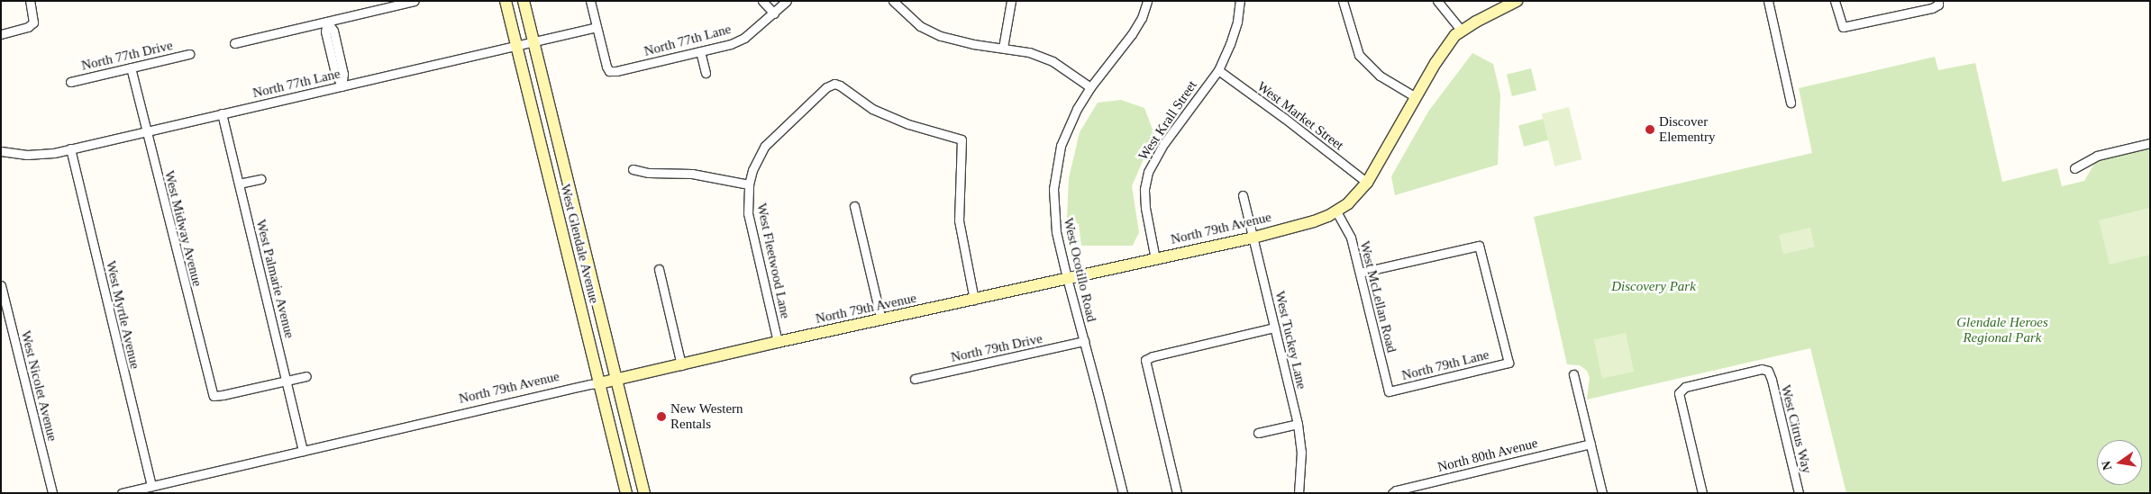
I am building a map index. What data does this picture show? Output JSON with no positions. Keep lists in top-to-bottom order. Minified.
{"streets":{"street":["North 77th Lane","North 77th Drive","West Market Street","West Krall Street","West Midway Avenue","North 79th Avenue","West Glendale Avenue","West Fleetwood Lane","West Ocotillo Road","West Palmarie Avenue","West McLellan Road","West Myrtle Avenue","West Tuckey Lane","North 79th Drive","North 79th Lane","West Nicolet Avenue","West Citrus Way","North 80th Avenue"]},"crossings":[["North 77th Lane","West Midway Avenue"],["North 77th Lane","West Glendale Avenue"],["North 77th Lane","West Palmarie Avenue"],["North 77th Lane","West Myrtle Avenue"],["North 77th Drive","West Midway Avenue"],["West Market Street","West Krall Street"],["West Market Street","North 79th Avenue"],["West Krall Street","North 79th Avenue"],["West Midway Avenue","West Palmarie Avenue"],["North 79th Avenue","West Glendale Avenue"],["North 79th Avenue","West Fleetwood Lane"],["North 79th Avenue","West Ocotillo Road"],["North 79th Avenue","West Palmarie Avenue"],["North 79th Avenue","West McLellan Road"],["North 79th Avenue","West Myrtle Avenue"],["North 79th Avenue","West Tuckey Lane"],["West Ocotillo Road","North 79th Drive"],["West McLellan Road","North 79th Lane"]],"parks":["Discovery Park","Glendale Heroes Regional Park"],"places":["Discover Elementry","New Western Rentals"],"north":"left"}
